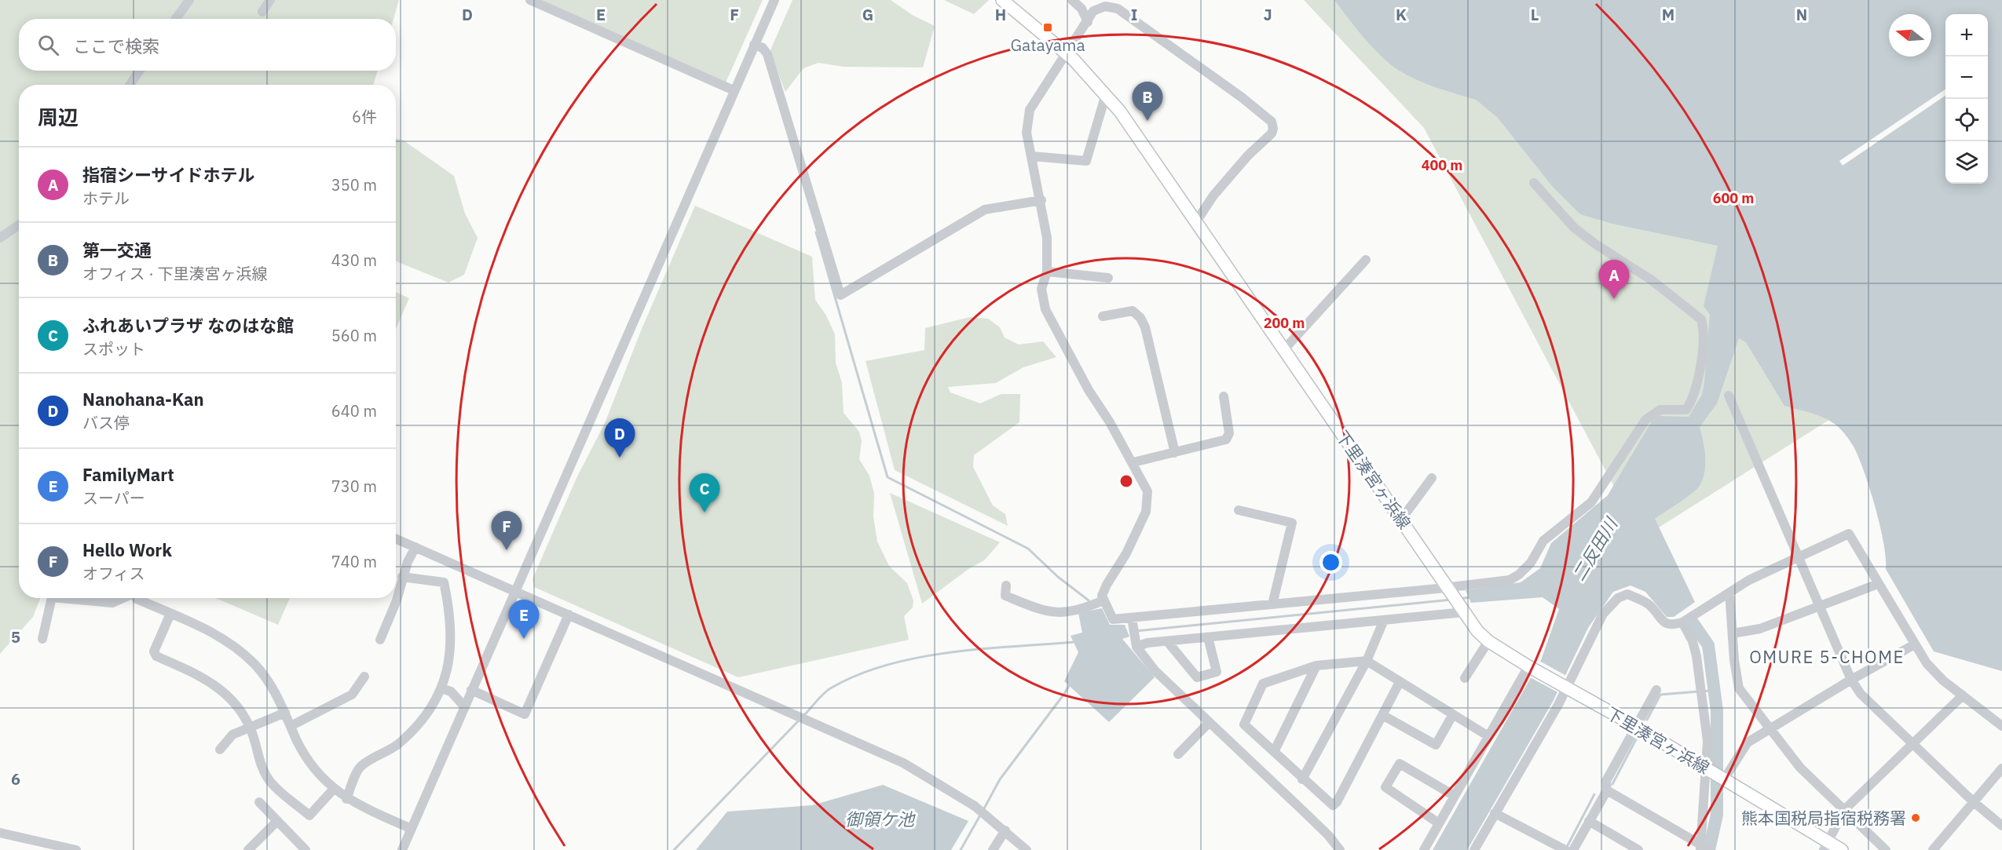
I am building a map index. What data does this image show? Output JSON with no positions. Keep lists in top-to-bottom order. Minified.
{"streets":{"main road":["下里湊宮ヶ浜線"]},"districts":["OMURE 5-CHOME"],"water":["二反田川","御領ケ池"],"places":{"transit":["Gatayama"],"other":["熊本国税局指宿税務署"]},"north":"left","page":{"map_buttons":["+","−"],"search":"ここで検索","pins":["B","A","D","C","F","E"],"heading":["周辺","6件"],"list":[{"mark":"A","name":"指宿シーサイドホテル","note":"ホテル","value":"350 m"},{"mark":"B","name":"第一交通","note":"オフィス · 下里湊宮ヶ浜線","value":"430 m"},{"mark":"C","name":"ふれあいプラザ なのはな館","note":"スポット","value":"560 m"},{"mark":"D","name":"Nanohana-Kan","note":"バス停","value":"640 m"},{"mark":"E","name":"FamilyMart","note":"スーパー","value":"730 m"},{"mark":"F","name":"Hello Work","note":"オフィス","value":"740 m"}]},"grid":{"columns":["D","E","F","G","H","I","J","K","L","M","N"],"rows":["5","6"]},"rings":["400 m","600 m","200 m"]}
